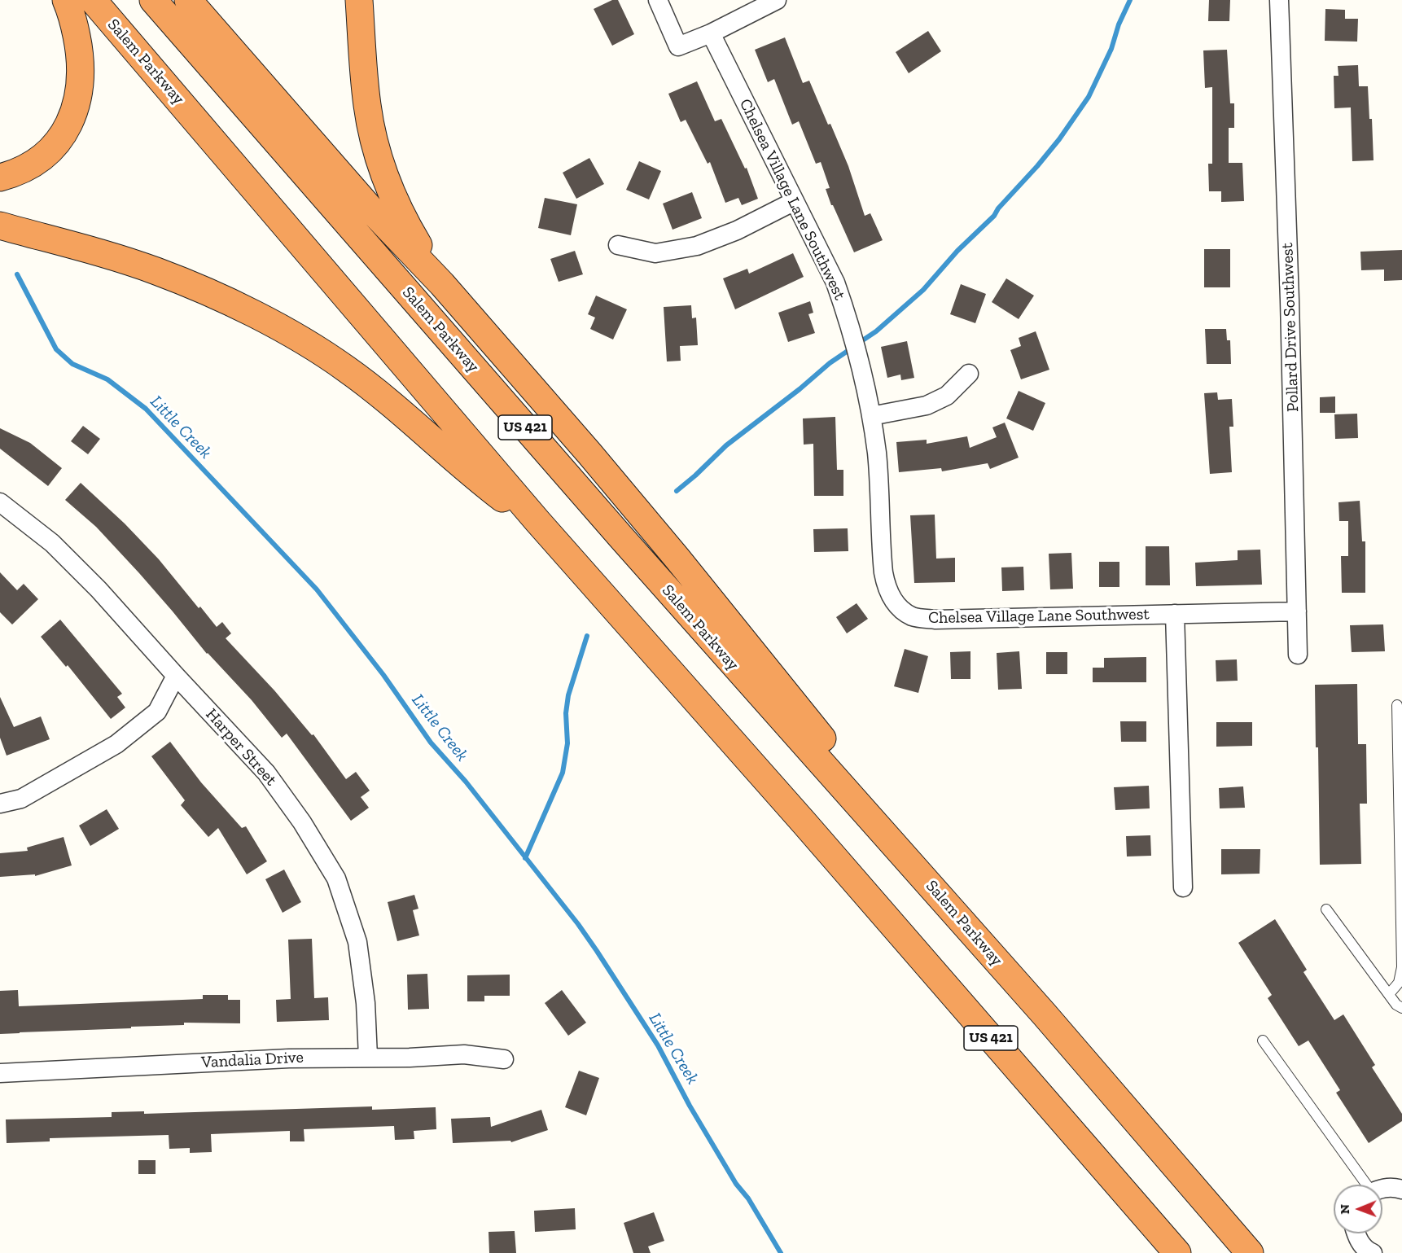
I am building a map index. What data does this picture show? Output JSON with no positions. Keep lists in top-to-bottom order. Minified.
{"streets":{"highway":["Salem Parkway","US 421"],"street":["Chelsea Village Lane Southwest","Pollard Drive Southwest","Harper Street","Vandalia Drive"]},"crossings":[["Chelsea Village Lane Southwest","Pollard Drive Southwest"],["Harper Street","Vandalia Drive"]],"water":["Little Creek"],"north":"left"}
